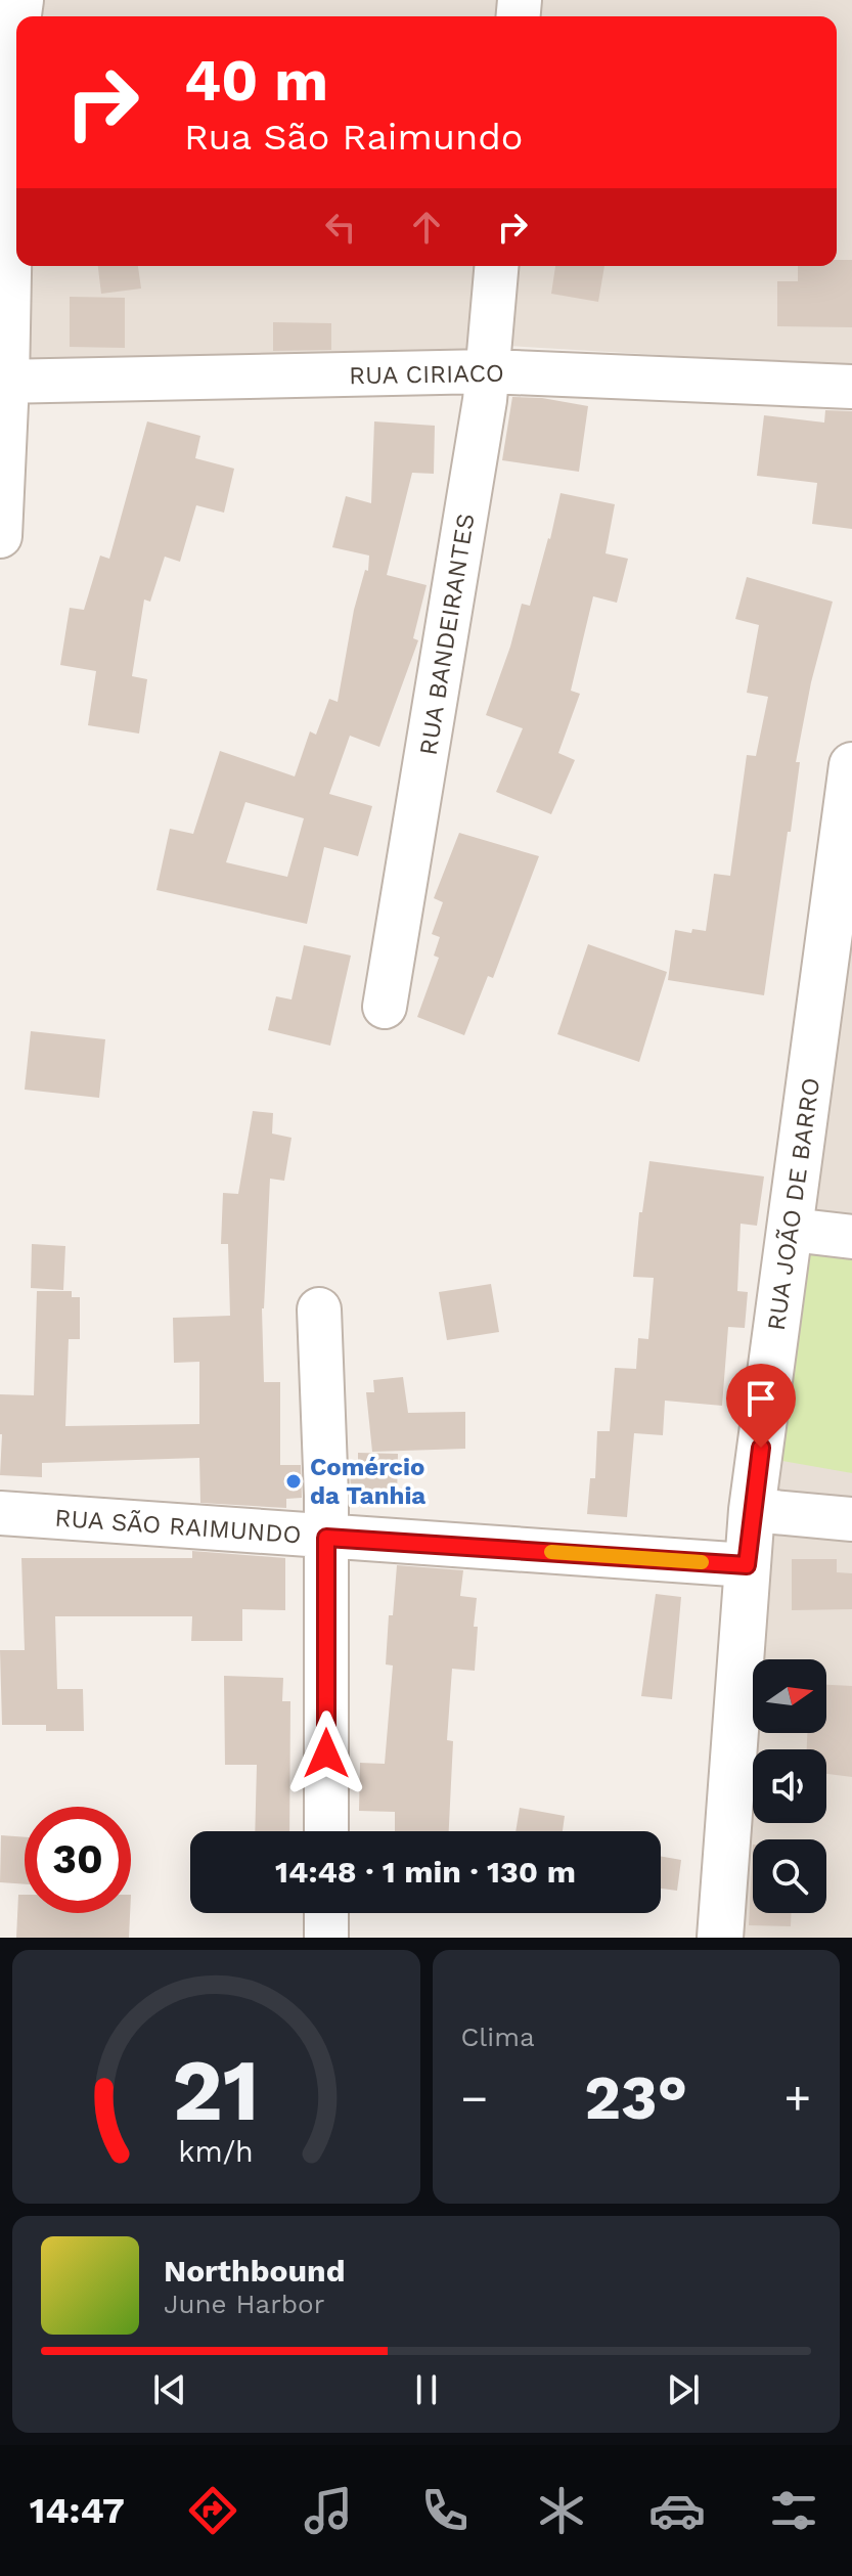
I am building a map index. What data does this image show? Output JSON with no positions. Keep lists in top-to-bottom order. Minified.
{"streets":{"street":["RUA CIRIACO","RUA BANDEIRANTES","RUA JOÃO DE BARRO","RUA SÃO RAIMUNDO"]},"crossings":[["RUA CIRIACO","RUA BANDEIRANTES"],["RUA JOÃO DE BARRO","RUA SÃO RAIMUNDO"]],"places":["Comércio da Tanhia"],"north":"right","page":{"turn":["40 m","Rua São Raimundo"],"limit":"30","trip":"14:48 · 1 min · 130 m","tile":"Clima","heat":["−","23°","+"],"song":["Northbound","June Harbor"],"tabs":"14:47","gauge":["21","km/h"]}}
